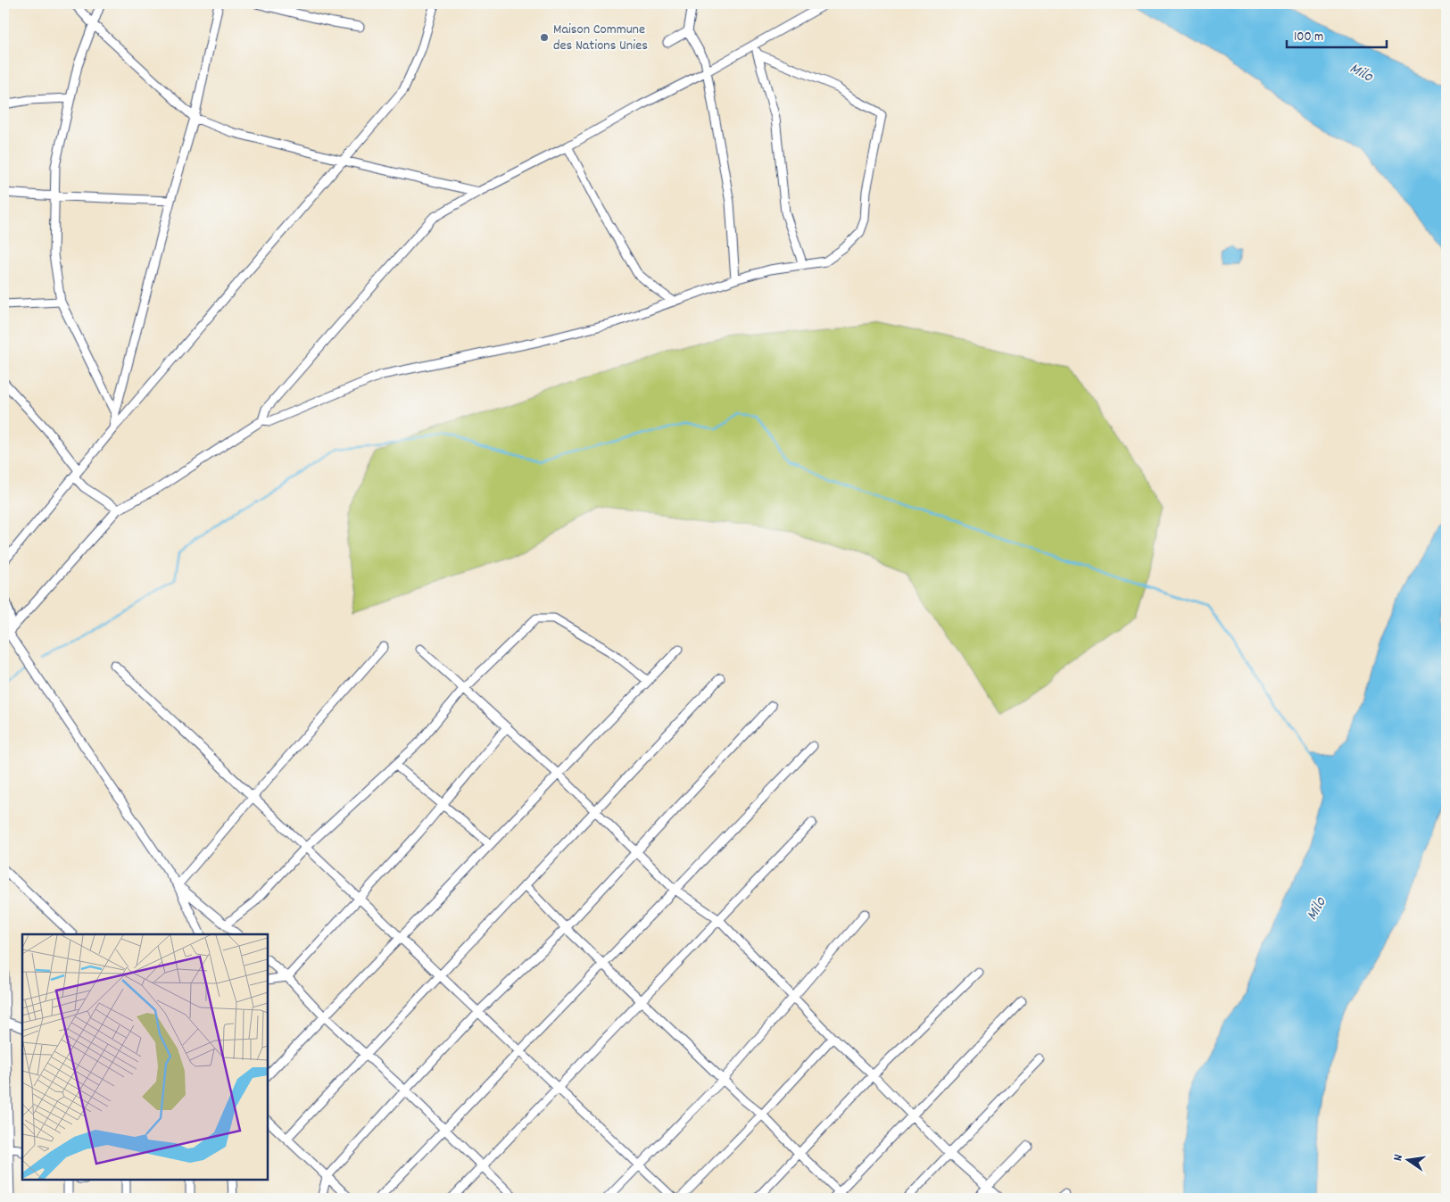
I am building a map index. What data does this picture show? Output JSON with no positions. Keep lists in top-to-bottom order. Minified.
{"water":["Milo"],"places":["Maison Commune des Nations Unies"],"scale_bar":"100 m","north":"left"}
